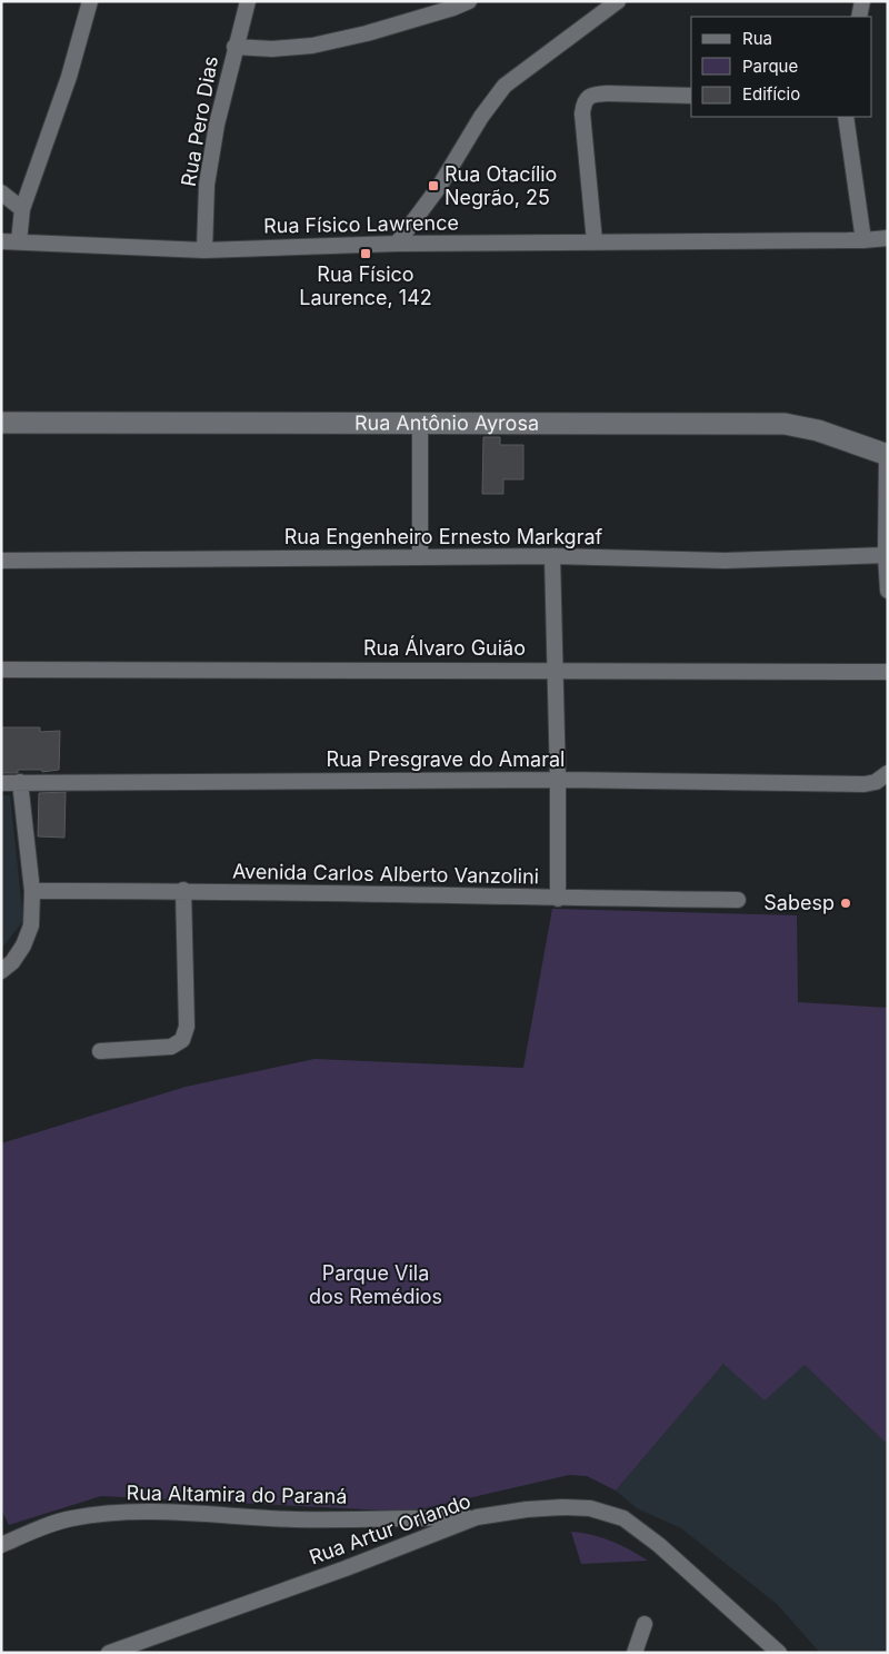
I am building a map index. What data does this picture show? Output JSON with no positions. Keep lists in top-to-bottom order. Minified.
{"streets":{"street":["Rua Pero Dias","Rua Físico Lawrence","Rua Antônio Ayrosa","Rua Engenheiro Ernesto Markgraf","Rua Álvaro Guião","Rua Presgrave do Amaral","Avenida Carlos Alberto Vanzolini","Rua Altamira do Paraná","Rua Artur Orlando"]},"crossings":[["Rua Pero Dias","Rua Físico Lawrence"],["Rua Altamira do Paraná","Rua Artur Orlando"]],"parks":["Parque Vila dos Remédios"],"places":{"transit":["Rua Otacílio Negrão, 25","Rua Físico Laurence, 142"],"other":["Sabesp"]},"legend":["Rua","Parque","Edifício"]}
